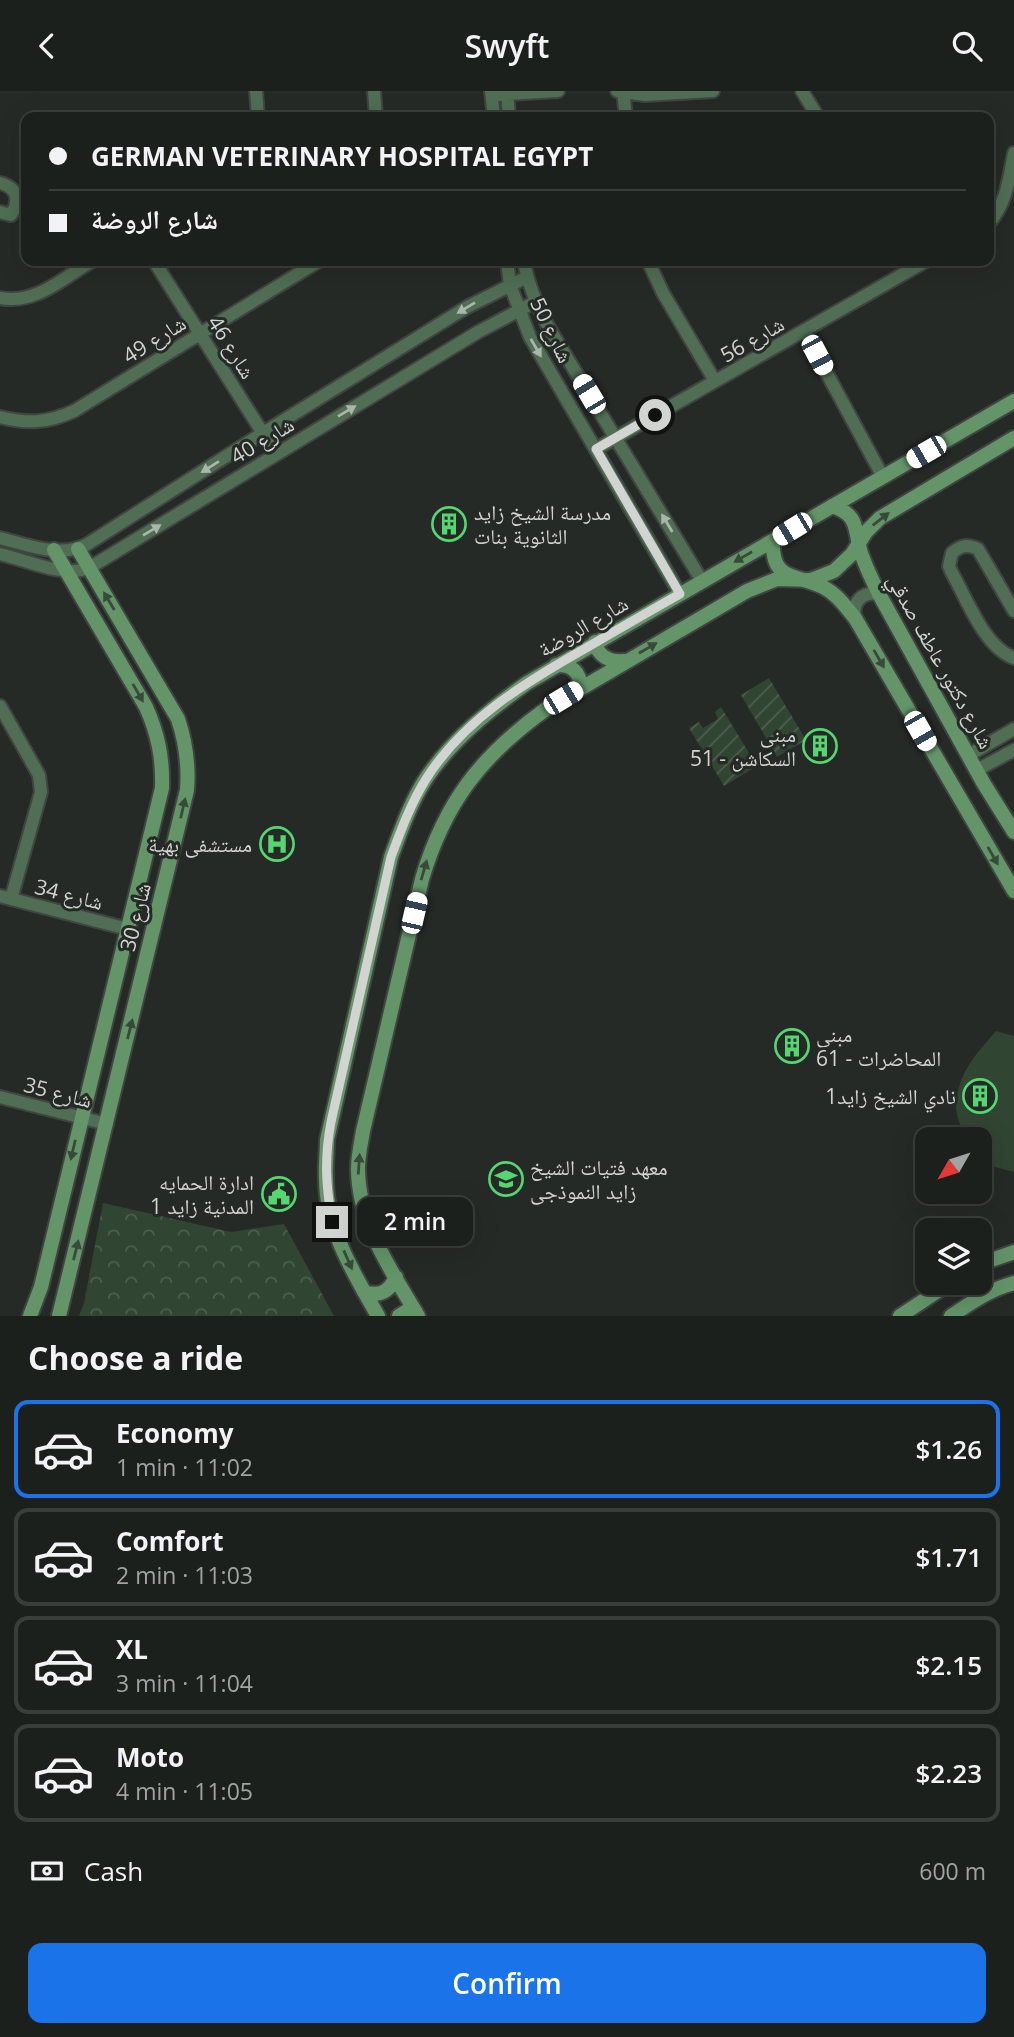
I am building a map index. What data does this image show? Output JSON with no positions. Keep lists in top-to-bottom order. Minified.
{"streets":{"street":["شارع 50","شارع 49","شارع 56","شارع 46","شارع 40","شارع الروضة","شارع دكتور عاطف صدقي","شارع 34","شارع 30","شارع 35"]},"crossings":[["شارع 50","شارع 56"],["شارع 50","شارع 40"],["شارع 50","شارع الروضة"],["شارع 49","شارع 46"],["شارع 46","شارع 40"],["شارع 40","شارع 30"],["شارع الروضة","شارع دكتور عاطف صدقي"],["شارع 34","شارع 30"],["شارع 30","شارع 35"]],"places":{"building":["مدرسة الشيخ زايد الثانوية بنات","مبنى السكاشن - 51","مبنى المحاضرات - 61","نادي الشيخ زايد1"],"hospital":["مستشفى بهية"],"school or university":["معهد فتيات الشيخ زايد النموذجى"],"public building":["ادارة الحمايه المدنية زايد 1"]},"north":"bottom left","page":{"header":"Swyft","banner":["GERMAN VETERINARY HOSPITAL EGYPT","شارع الروضة"],"bubble":"2 min","heading":"Choose a ride","list":[{"name":"Economy","note":"1 min · 11:02","value":"$1.26"},{"name":"Comfort","note":"2 min · 11:03","value":"$1.71"},{"name":"XL","note":"3 min · 11:04","value":"$2.15"},{"name":"Moto","note":"4 min · 11:05","value":"$2.23"}],"pay":["Cash","600 m"],"buttons":"Confirm"}}
